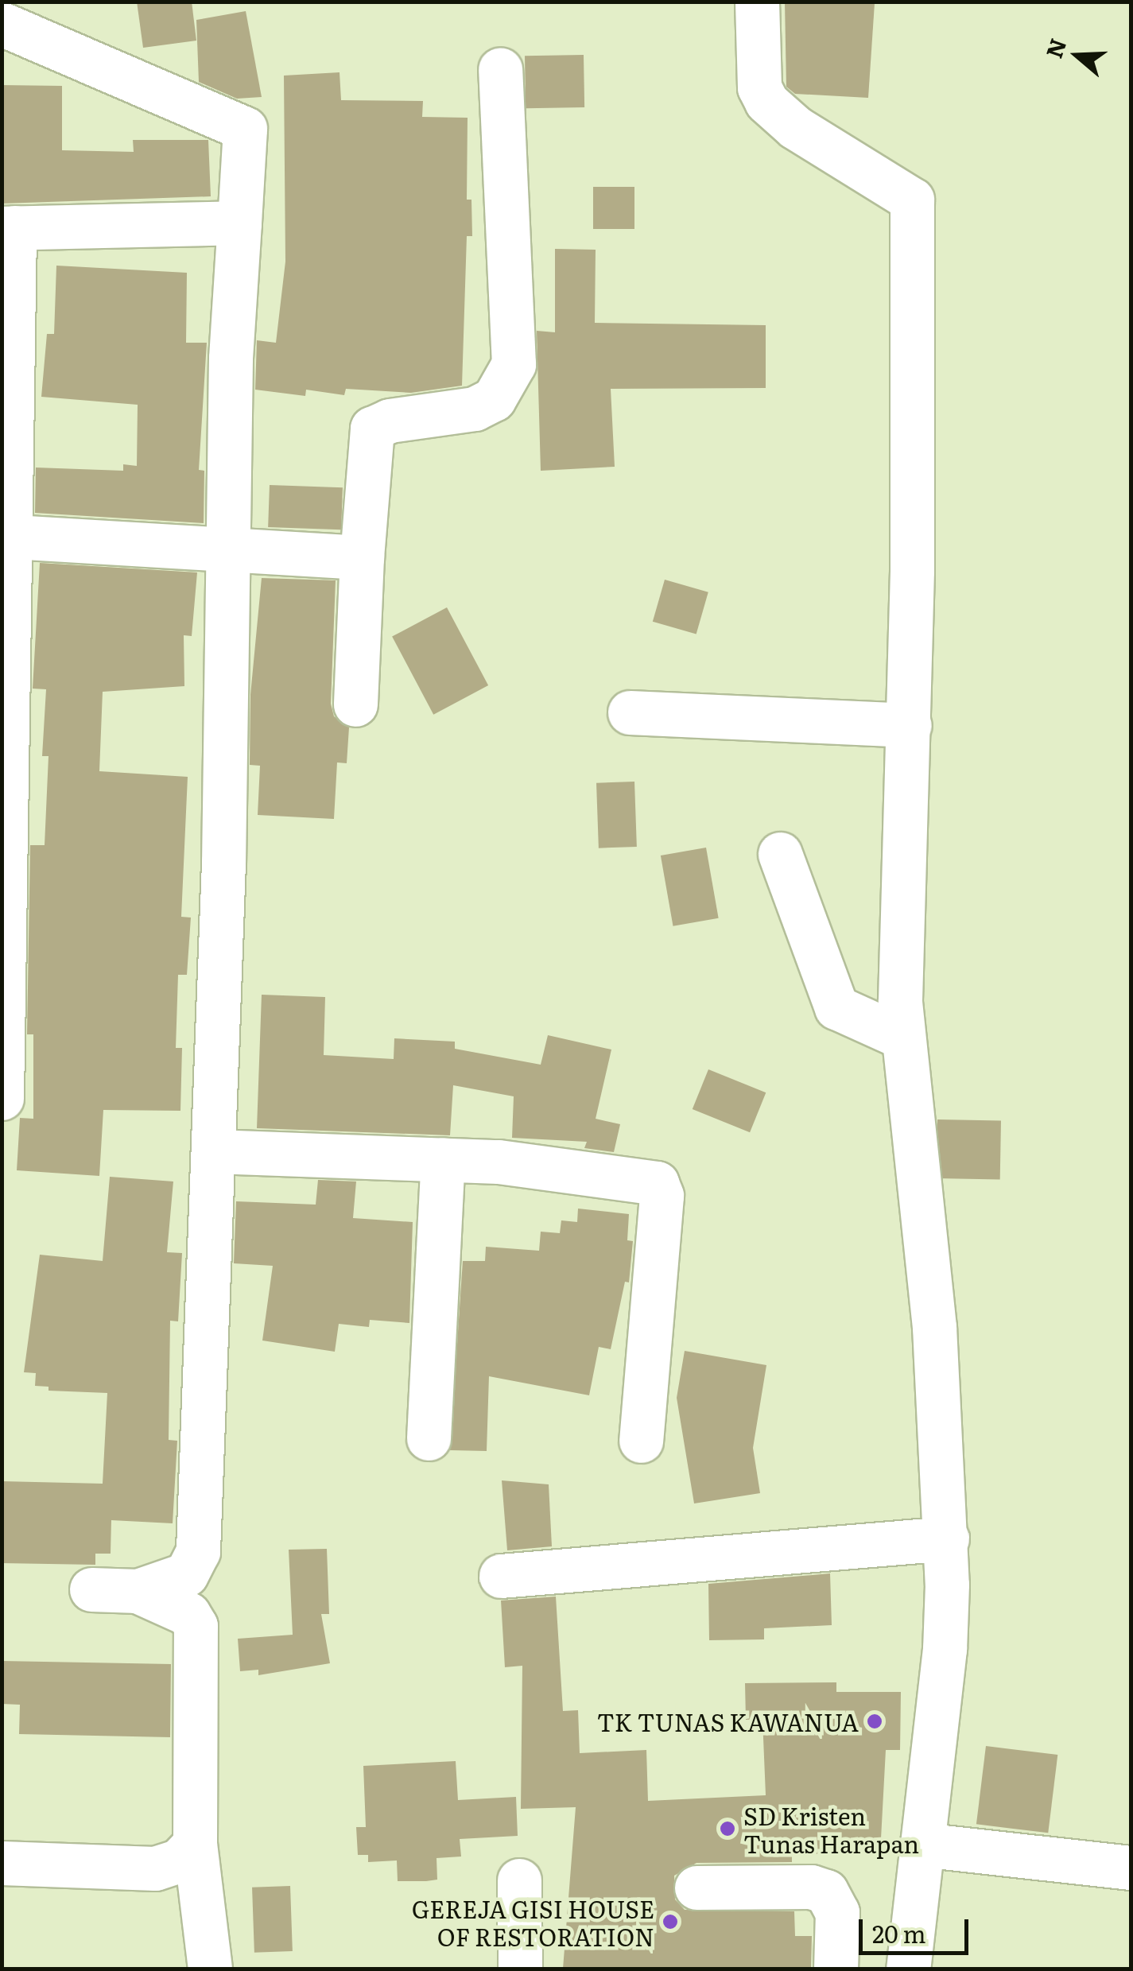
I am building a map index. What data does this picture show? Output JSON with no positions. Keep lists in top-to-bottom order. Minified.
{"places":["TK TUNAS KAWANUA","SD Kristen Tunas Harapan","GEREJA GISI HOUSE OF RESTORATION"],"scale_bar":"20 m","north":"left"}
